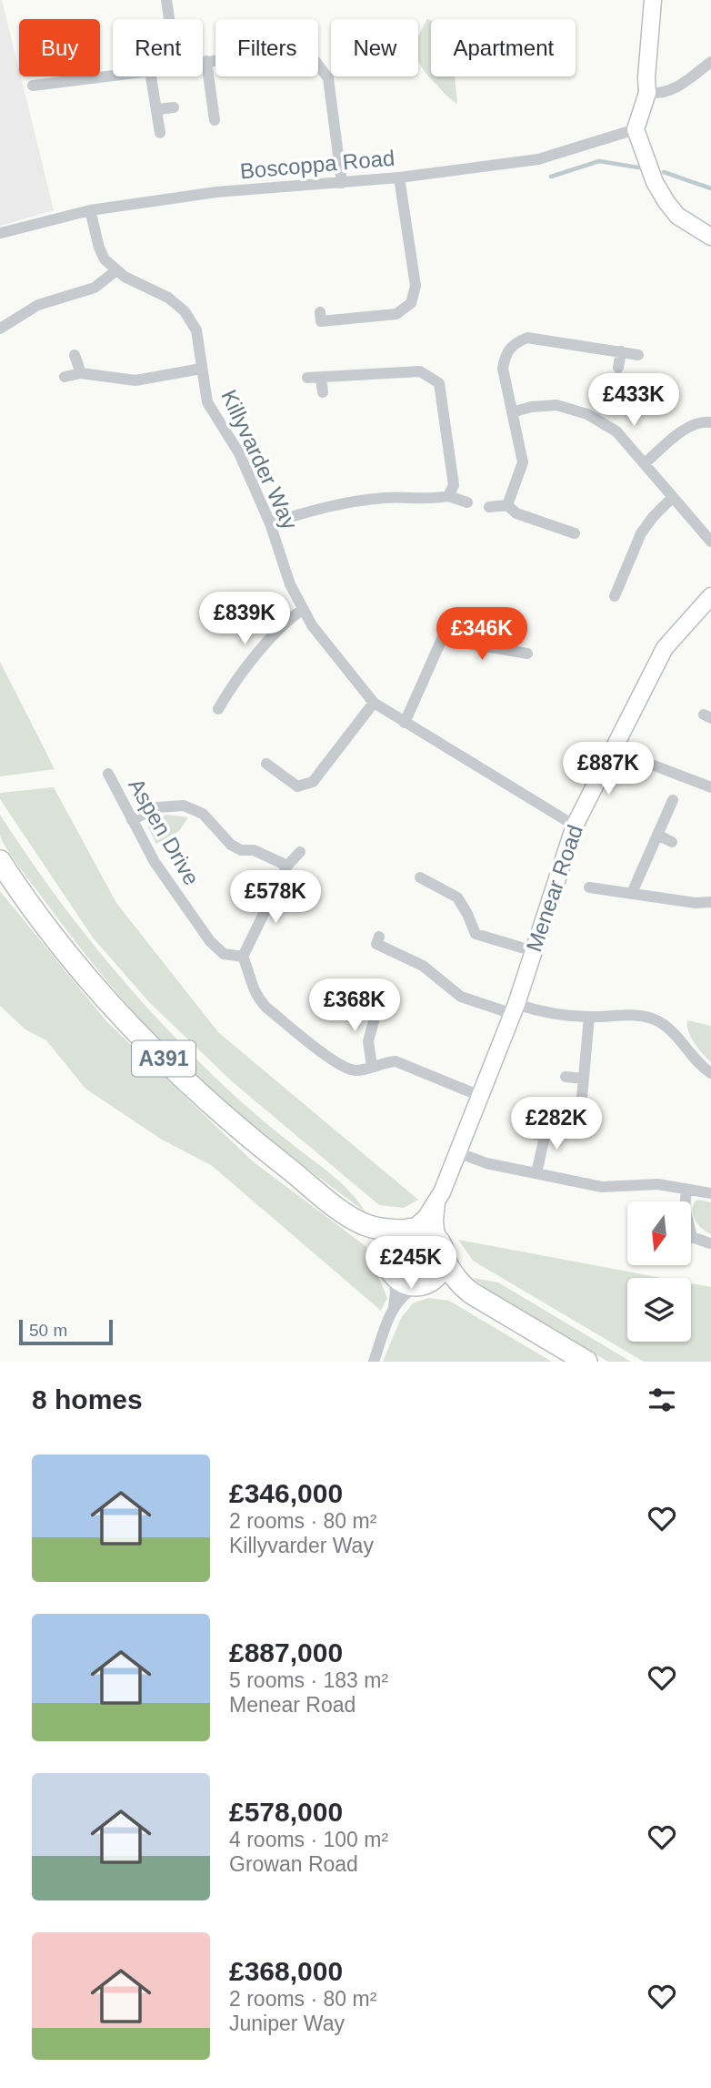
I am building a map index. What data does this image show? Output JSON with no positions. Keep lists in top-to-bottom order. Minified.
{"streets":{"highway":["A391"],"street":["Boscoppa Road","Killyvarder Way","Aspen Drive","Menear Road"]},"crossings":[["Boscoppa Road","Killyvarder Way"],["Killyvarder Way","Menear Road"],["Menear Road","A391"]],"scale_bar":"50 m","north":"bottom","page":{"chip":["Buy","Rent","Filters","New","Apartment"],"price":["£433K","£839K","£346K","£887K","£578K","£368K","£282K","£245K"],"scale":"50 m","heading":"8 homes","list":[{"name":"£346,000","note":"2 rooms · 80 m² · Killyvarder Way"},{"name":"£887,000","note":"5 rooms · 183 m² · Menear Road"},{"name":"£578,000","note":"4 rooms · 100 m² · Growan Road"},{"name":"£368,000","note":"2 rooms · 80 m² · Juniper Way"}]}}
